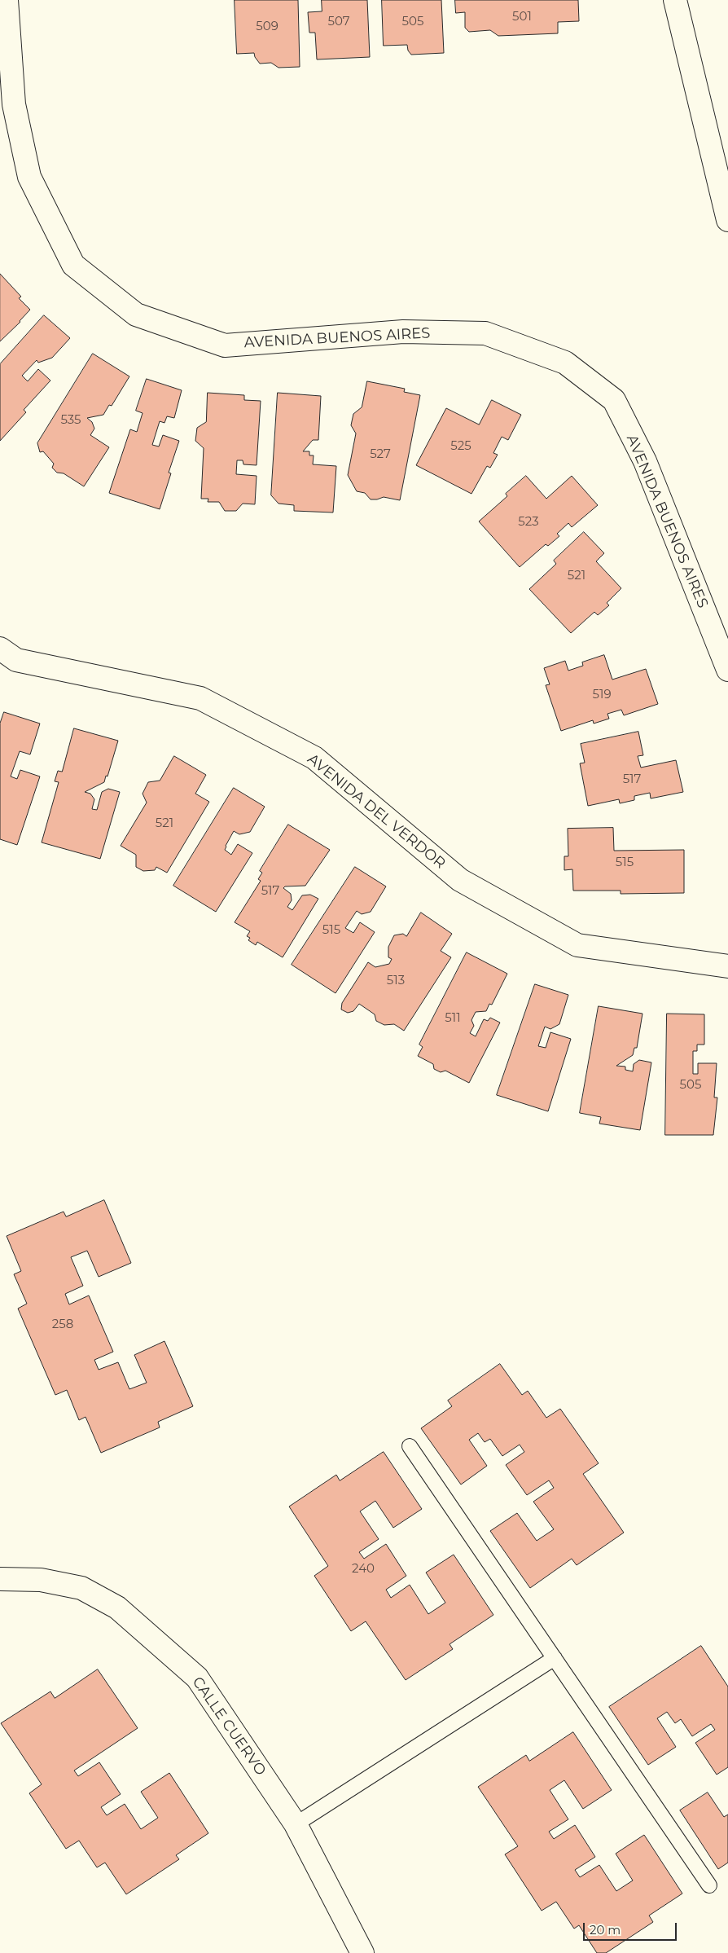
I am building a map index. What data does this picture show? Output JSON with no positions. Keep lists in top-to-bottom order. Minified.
{"streets":{"street":["AVENIDA BUENOS AIRES","AVENIDA DEL VERDOR","CALLE CUERVO"]},"house_numbers":["501","507","505","509","535","525","527","523","521","519","517","521","515","517","515","513","511","505","258","240"],"scale_bar":"20 m"}
